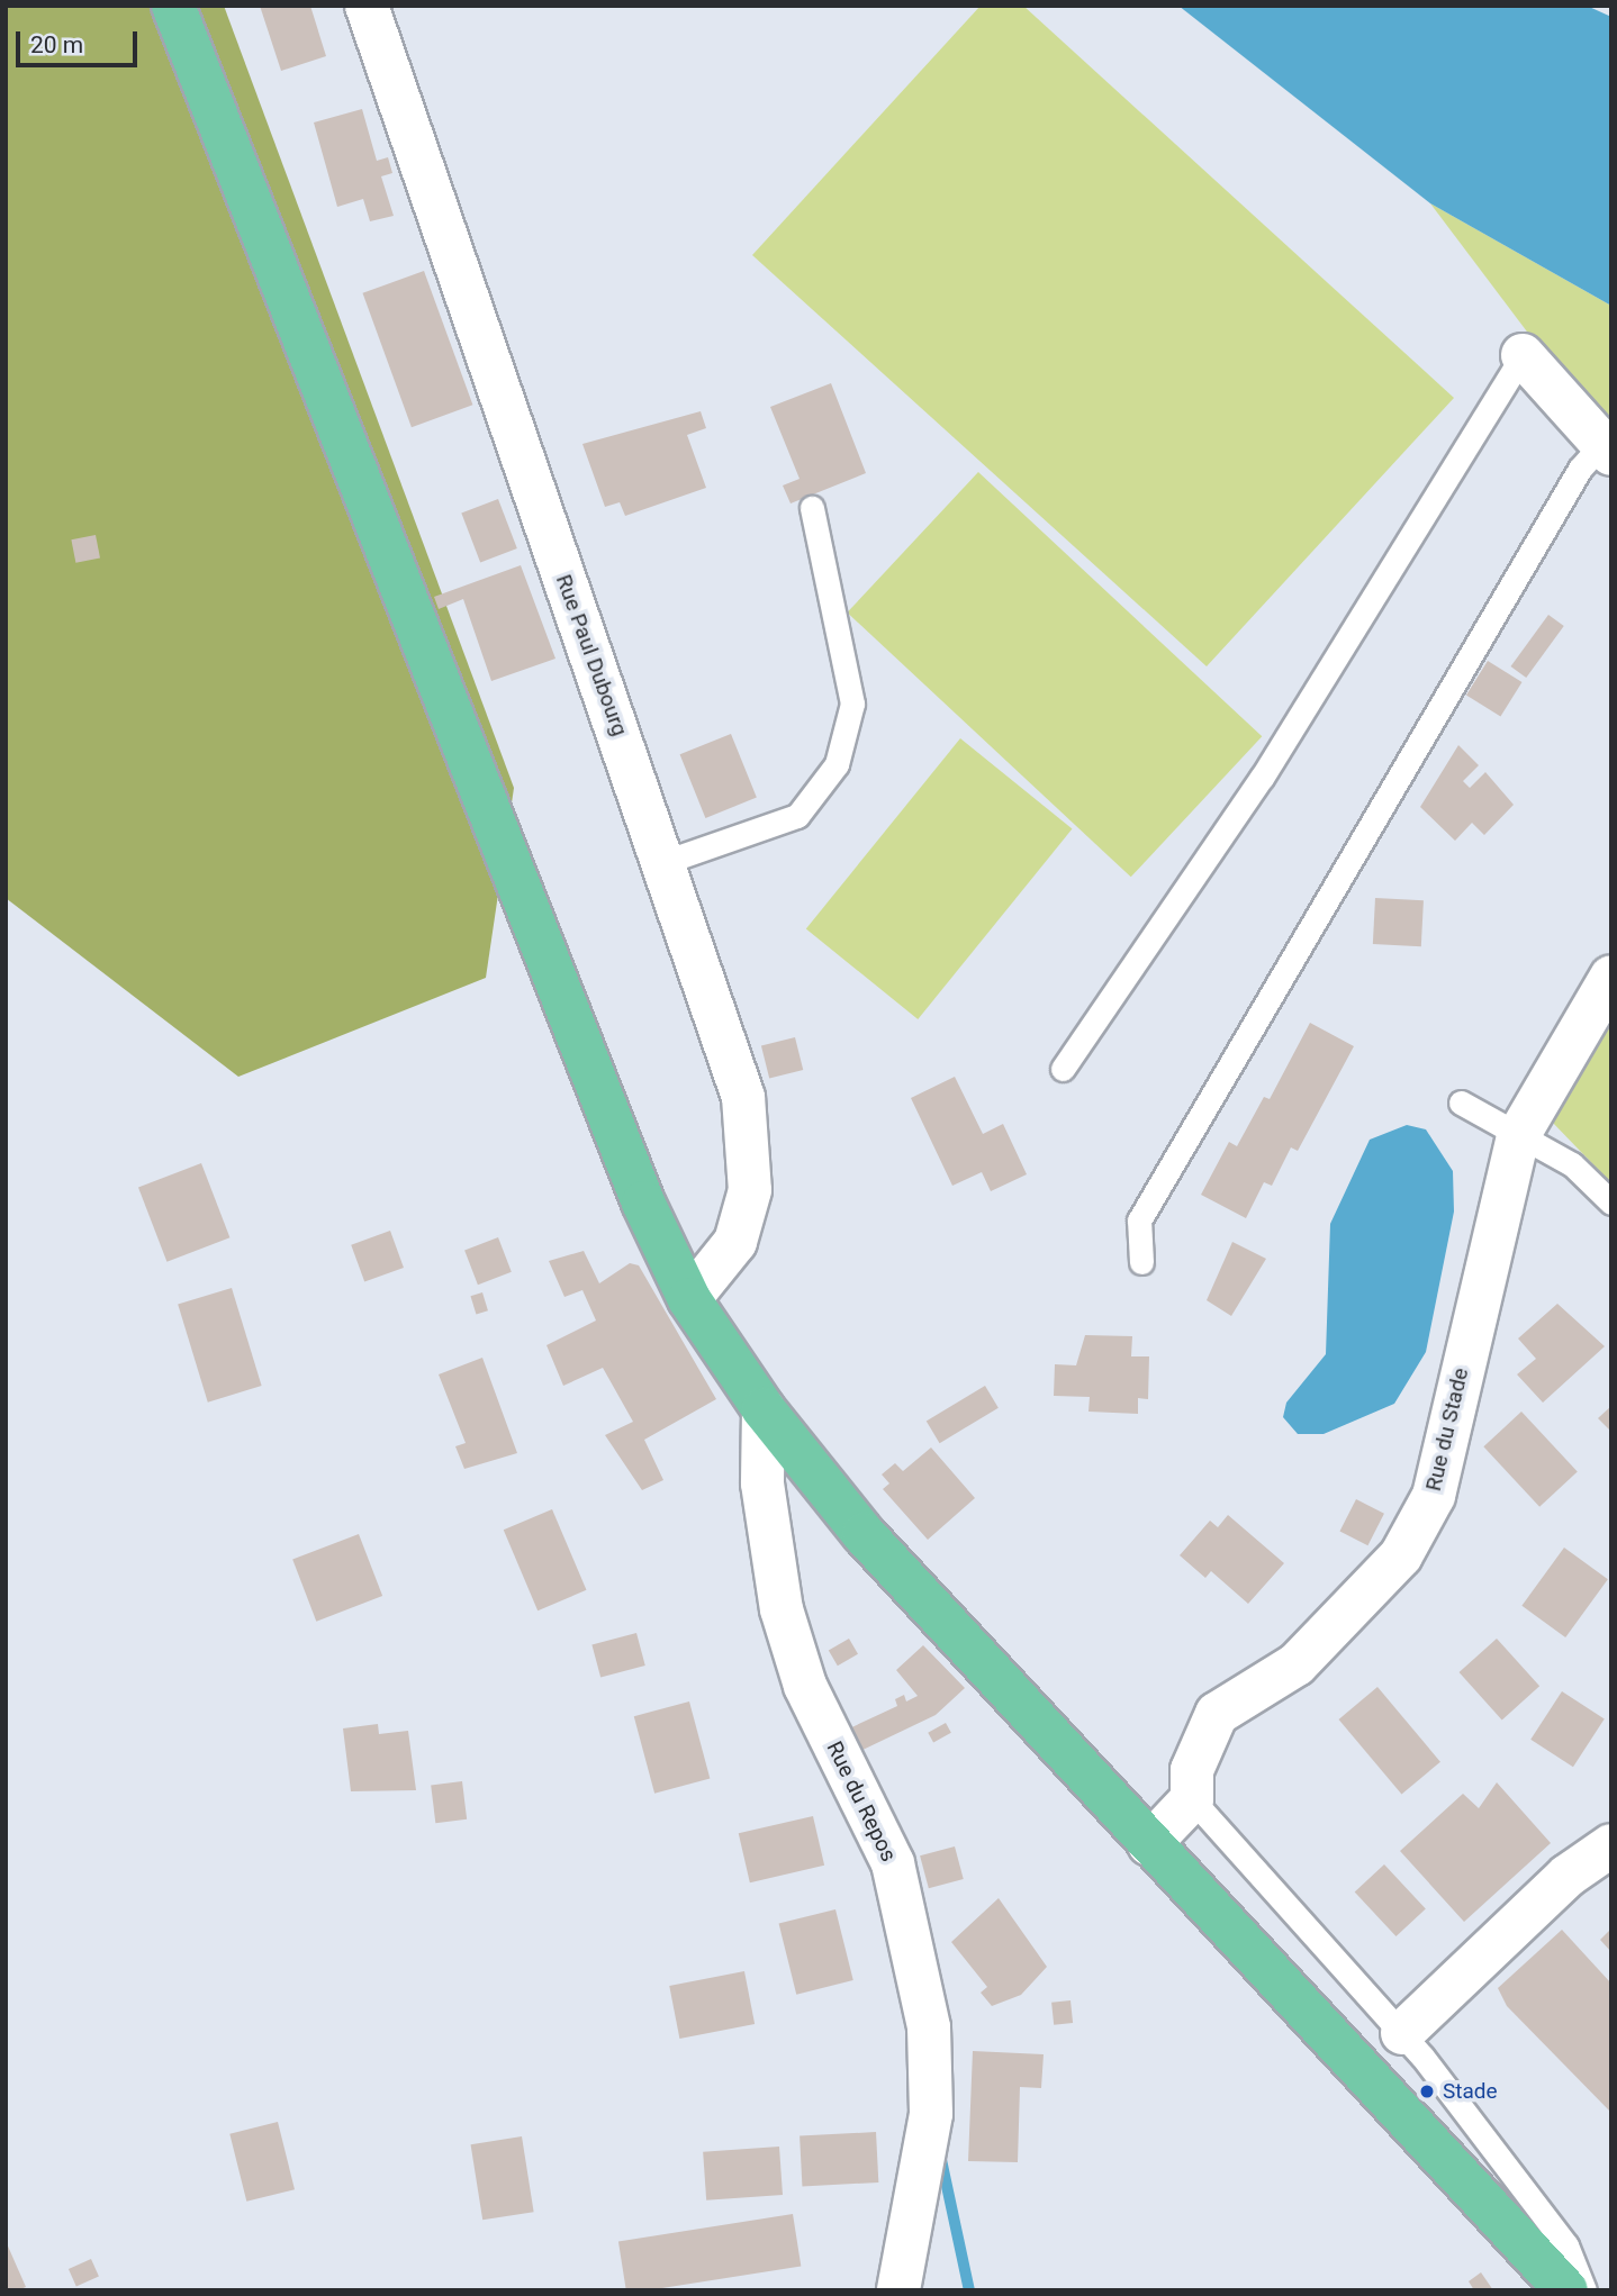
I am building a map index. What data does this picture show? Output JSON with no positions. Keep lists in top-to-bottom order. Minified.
{"streets":{"street":["Rue Paul Dubourg","Rue du Stade","Rue du Repos"]},"places":["Stade"],"scale_bar":"20 m"}
